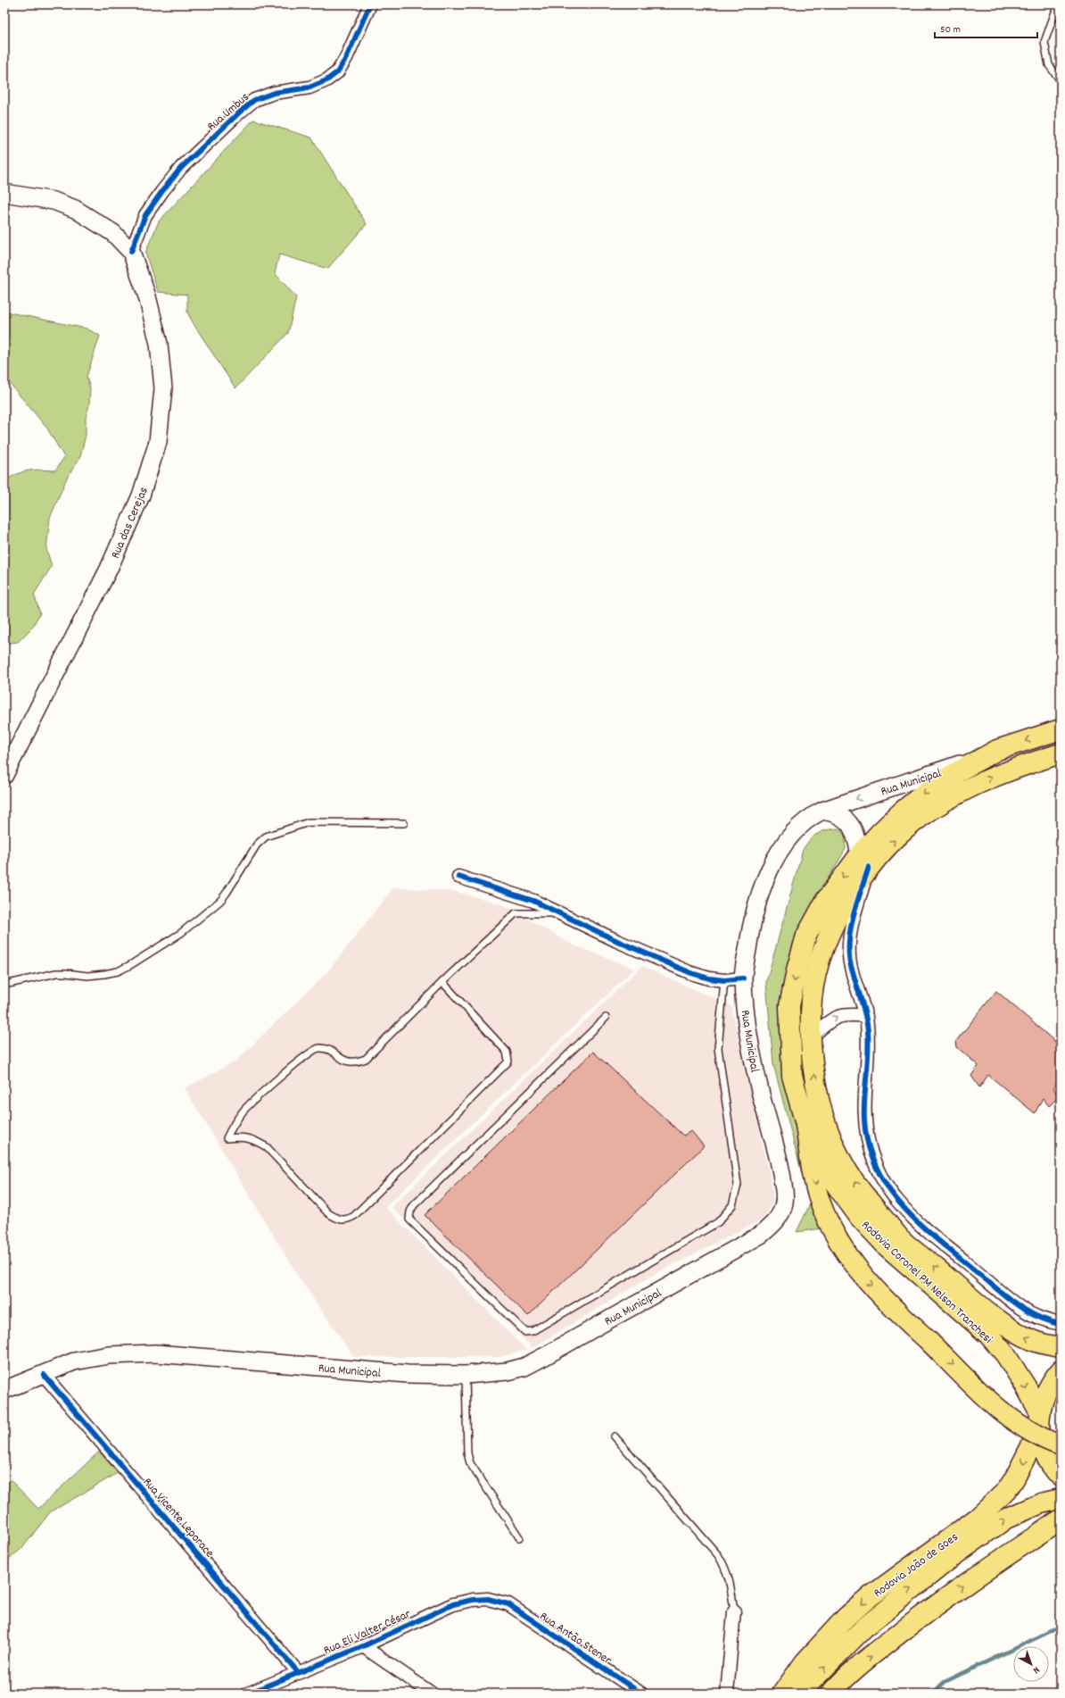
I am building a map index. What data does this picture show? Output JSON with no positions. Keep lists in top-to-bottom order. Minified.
{"streets":{"highway":["Rodovia Coronel PM Nelson Tranchesi","Rodovia João de Goes"],"main road":["Rua das Cerejas","Rua Municipal"],"street":["Rua Umbus","Rua Vicente Leporace","Rua Eli Valter César","Rua Antão Stener"]},"crossings":[["Rua Umbus","Rua das Cerejas"],["Rua Municipal","Rodovia Coronel PM Nelson Tranchesi"],["Rua Municipal","Rua Vicente Leporace"],["Rodovia Coronel PM Nelson Tranchesi","Rodovia João de Goes"],["Rua Vicente Leporace","Rua Eli Valter César"],["Rua Eli Valter César","Rua Antão Stener"]],"scale_bar":"50 m","north":"bottom right"}
